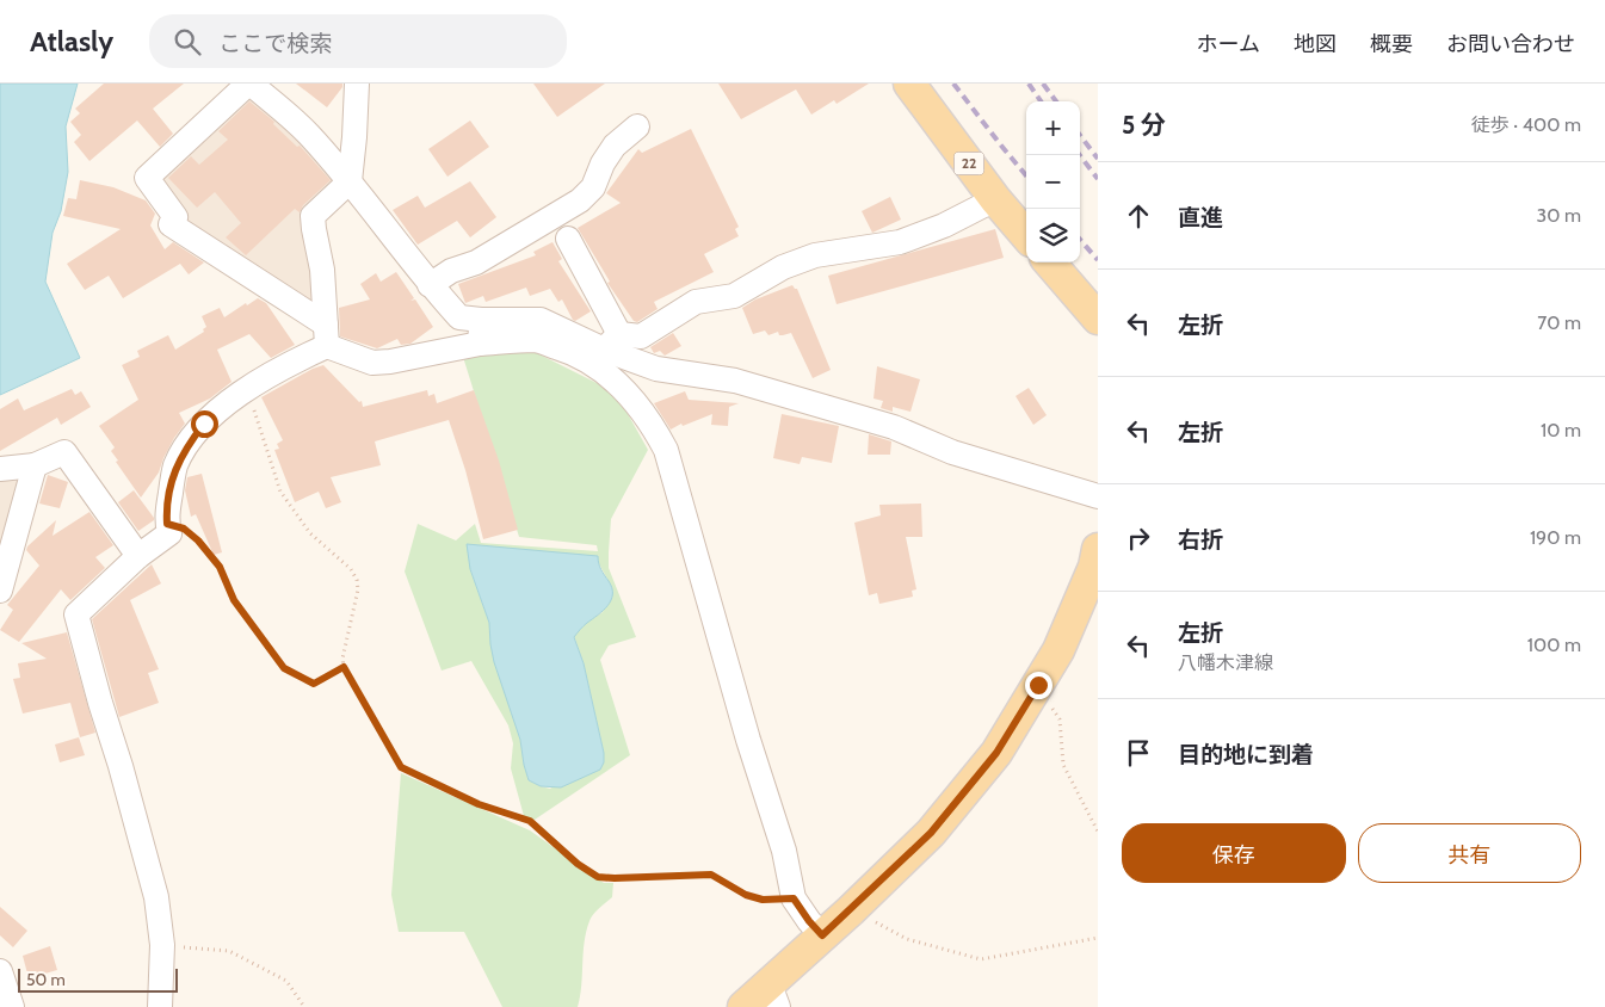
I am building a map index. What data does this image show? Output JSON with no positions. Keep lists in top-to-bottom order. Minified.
{"streets":{"main road":["22"]},"scale_bar":"50 m","page":{"header":"Atlasly","search":"ここで検索","nav":["ホーム","地図","概要","お問い合わせ"],"heading":["5 分","徒歩 · 400 m"],"map_buttons":["+","−"],"list":[["直進","30 m"],["左折","70 m"],["左折","10 m"],["右折","190 m"],["左折","八幡木津線","100 m"],"目的地に到着"],"buttons":["保存","共有"],"scale":"50 m"}}
